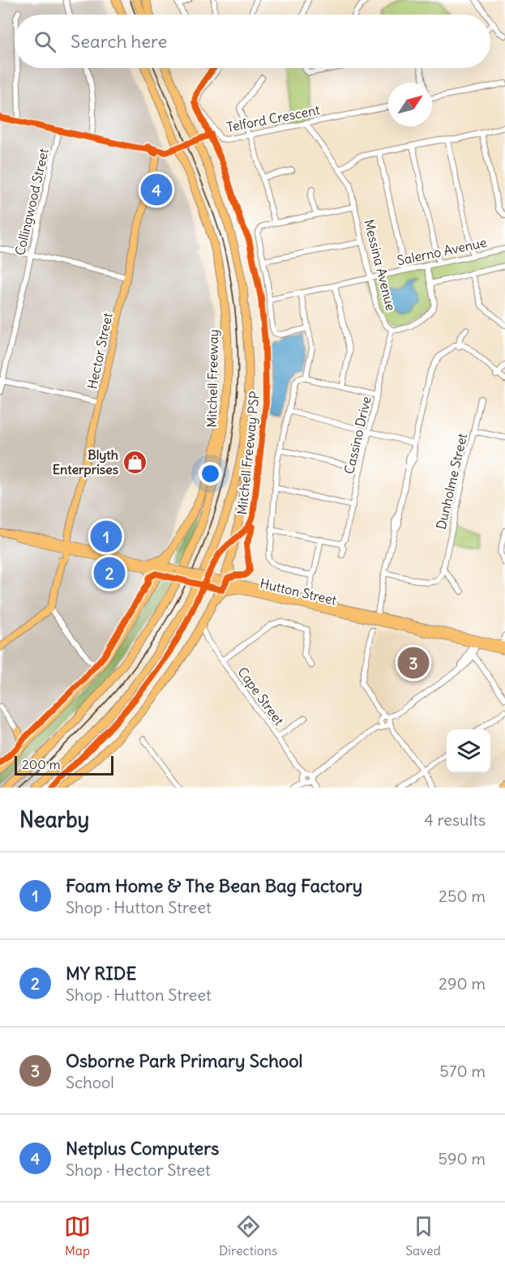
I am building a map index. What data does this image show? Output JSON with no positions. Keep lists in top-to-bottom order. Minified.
{"streets":{"highway":["Mitchell Freeway"],"main road":["Hector Street","Hutton Street"],"street":["Telford Crescent","Collingwood Street","Salerno Avenue","Messina Avenue","Cassino Drive","Dunholme Street","Cape Street"],"cycle path":["Mitchell Freeway PSP"]},"crossings":[["Telford Crescent","Messina Avenue"],["Salerno Avenue","Messina Avenue"],["Messina Avenue","Cassino Drive"],["Hector Street","Hutton Street"]],"places":{"shop":["Blyth Enterprises"]},"scale_bar":"200 m","north":"top right","page":{"search":"Search here","pins":["4","1","2","3"],"scale":"200 m","heading":["Nearby","4 results"],"list":[{"mark":"1","name":"Foam Home & The Bean Bag Factory","note":"Shop · Hutton Street","value":"250 m"},{"mark":"2","name":"MY RIDE","note":"Shop · Hutton Street","value":"290 m"},{"mark":"3","name":"Osborne Park Primary School","note":"School","value":"570 m"},{"mark":"4","name":"Netplus Computers","note":"Shop · Hector Street","value":"590 m"}],"nav":["Map","Directions","Saved"]}}
